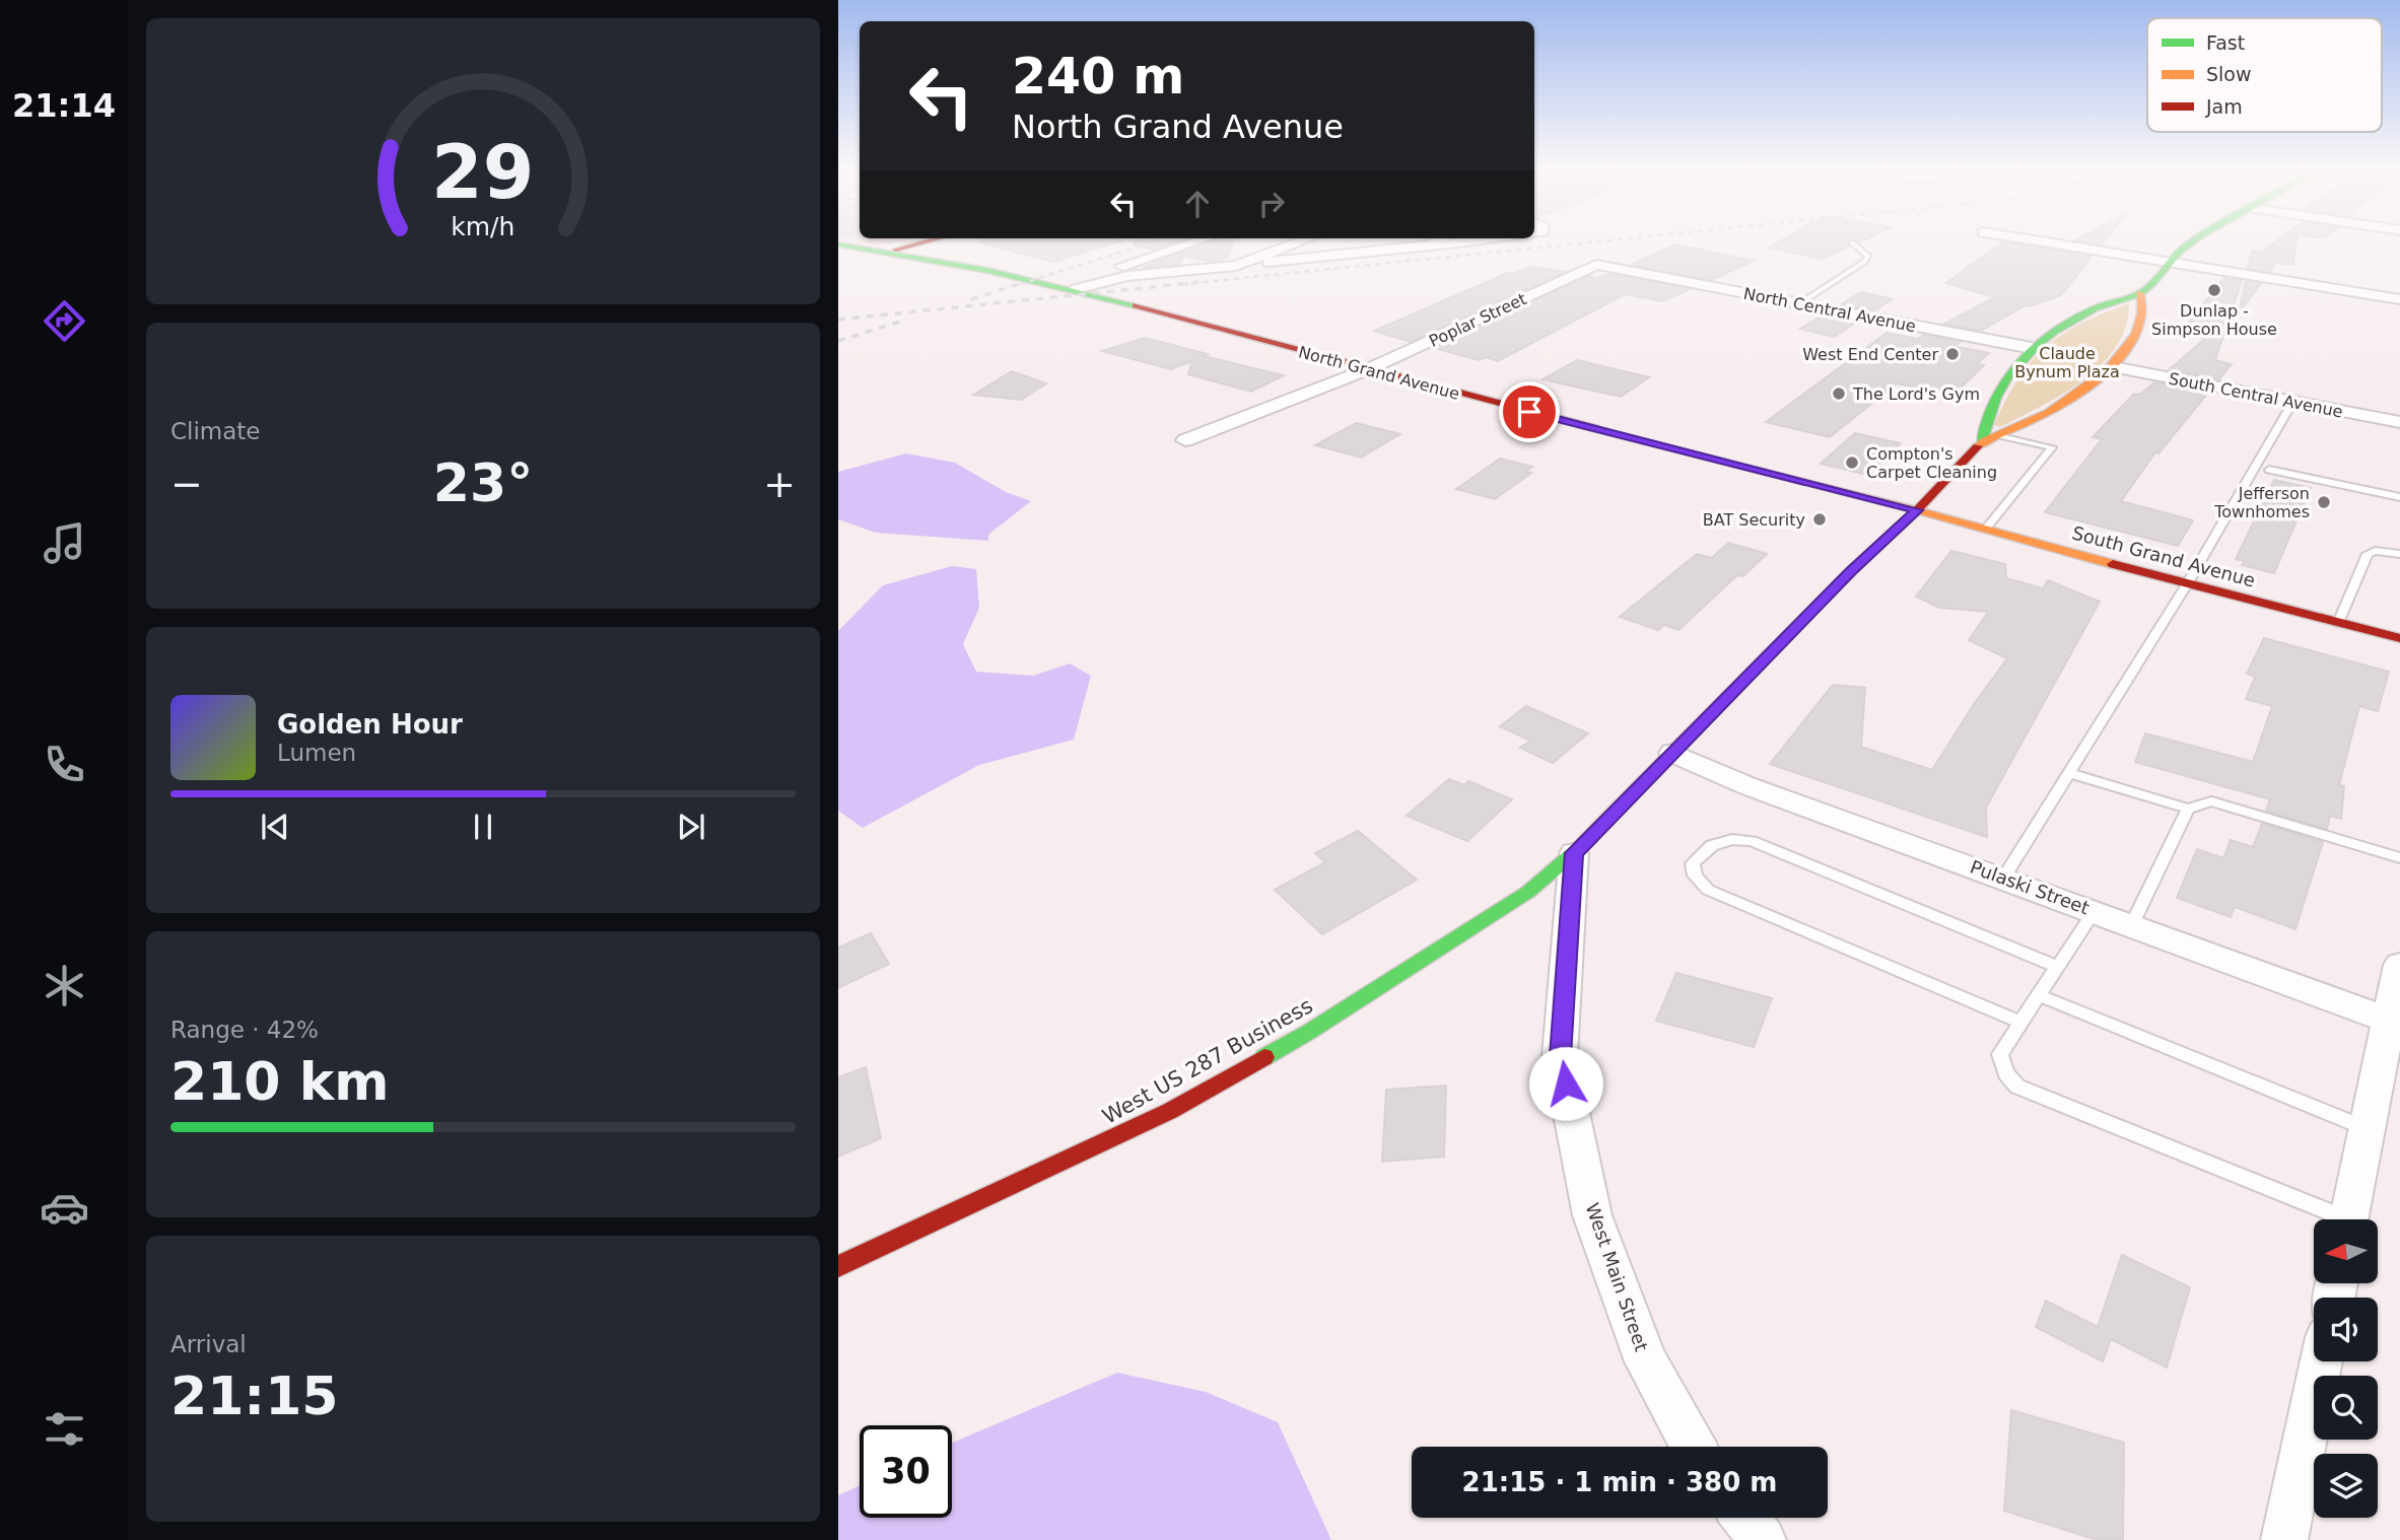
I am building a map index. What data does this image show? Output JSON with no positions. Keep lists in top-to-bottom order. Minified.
{"streets":{"main road":["North Grand Avenue","South Grand Avenue","West US 287 Business"],"street":["North Central Avenue","Poplar Street","South Central Avenue","Pulaski Street","West Main Street"]},"crossings":[["North Central Avenue","Poplar Street"],["Poplar Street","North Grand Avenue"],["North Grand Avenue","South Grand Avenue"],["West US 287 Business","West Main Street"]],"parks":["Claude Bynum Plaza"],"places":["Dunlap - Simpson House","West End Center","The Lord's Gym","Compton's Carpet Cleaning","Jefferson Townhomes","BAT Security"],"legend":["Fast","Slow","Jam"],"north":"left","page":{"tabs":"21:14","turn":["240 m","North Grand Avenue"],"tile":["Climate",["Range · 42%","210 km"],["Arrival","21:15"]],"heat":["−","23°","+"],"song":["Golden Hour","Lumen"],"limit":"30","trip":"21:15 · 1 min · 380 m","gauge":["29","km/h"]}}
